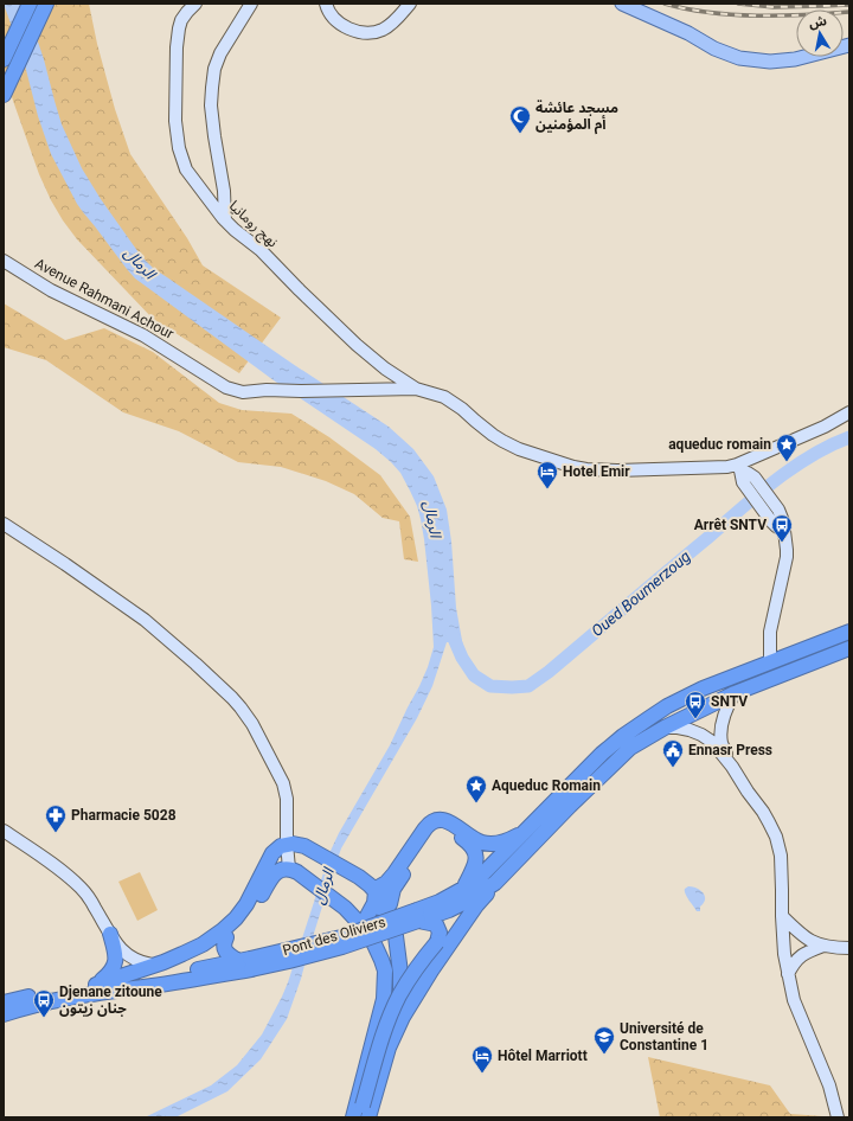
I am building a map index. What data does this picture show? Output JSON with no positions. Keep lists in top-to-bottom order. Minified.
{"streets":{"highway":["Pont des Oliviers"],"street":["نهج رومانيا","Avenue Rahmani Achour"]},"crossings":[["نهج رومانيا","Avenue Rahmani Achour"]],"water":["الرمال","Oued Boumerzoug"],"places":{"mosque":["مسجد عائشة أم المؤمنين"],"place":["aqueduc romain","Aqueduc Romain"],"hotel":["Hotel Emir","Hôtel Marriott"],"bus stop":["Arrêt SNTV","SNTV","Djenane zitoune جنان زيتون"],"public building":["Ennasr Press"],"pharmacy":["Pharmacie 5028"],"school or university":["Université de Constantine 1"]},"north":"top"}
